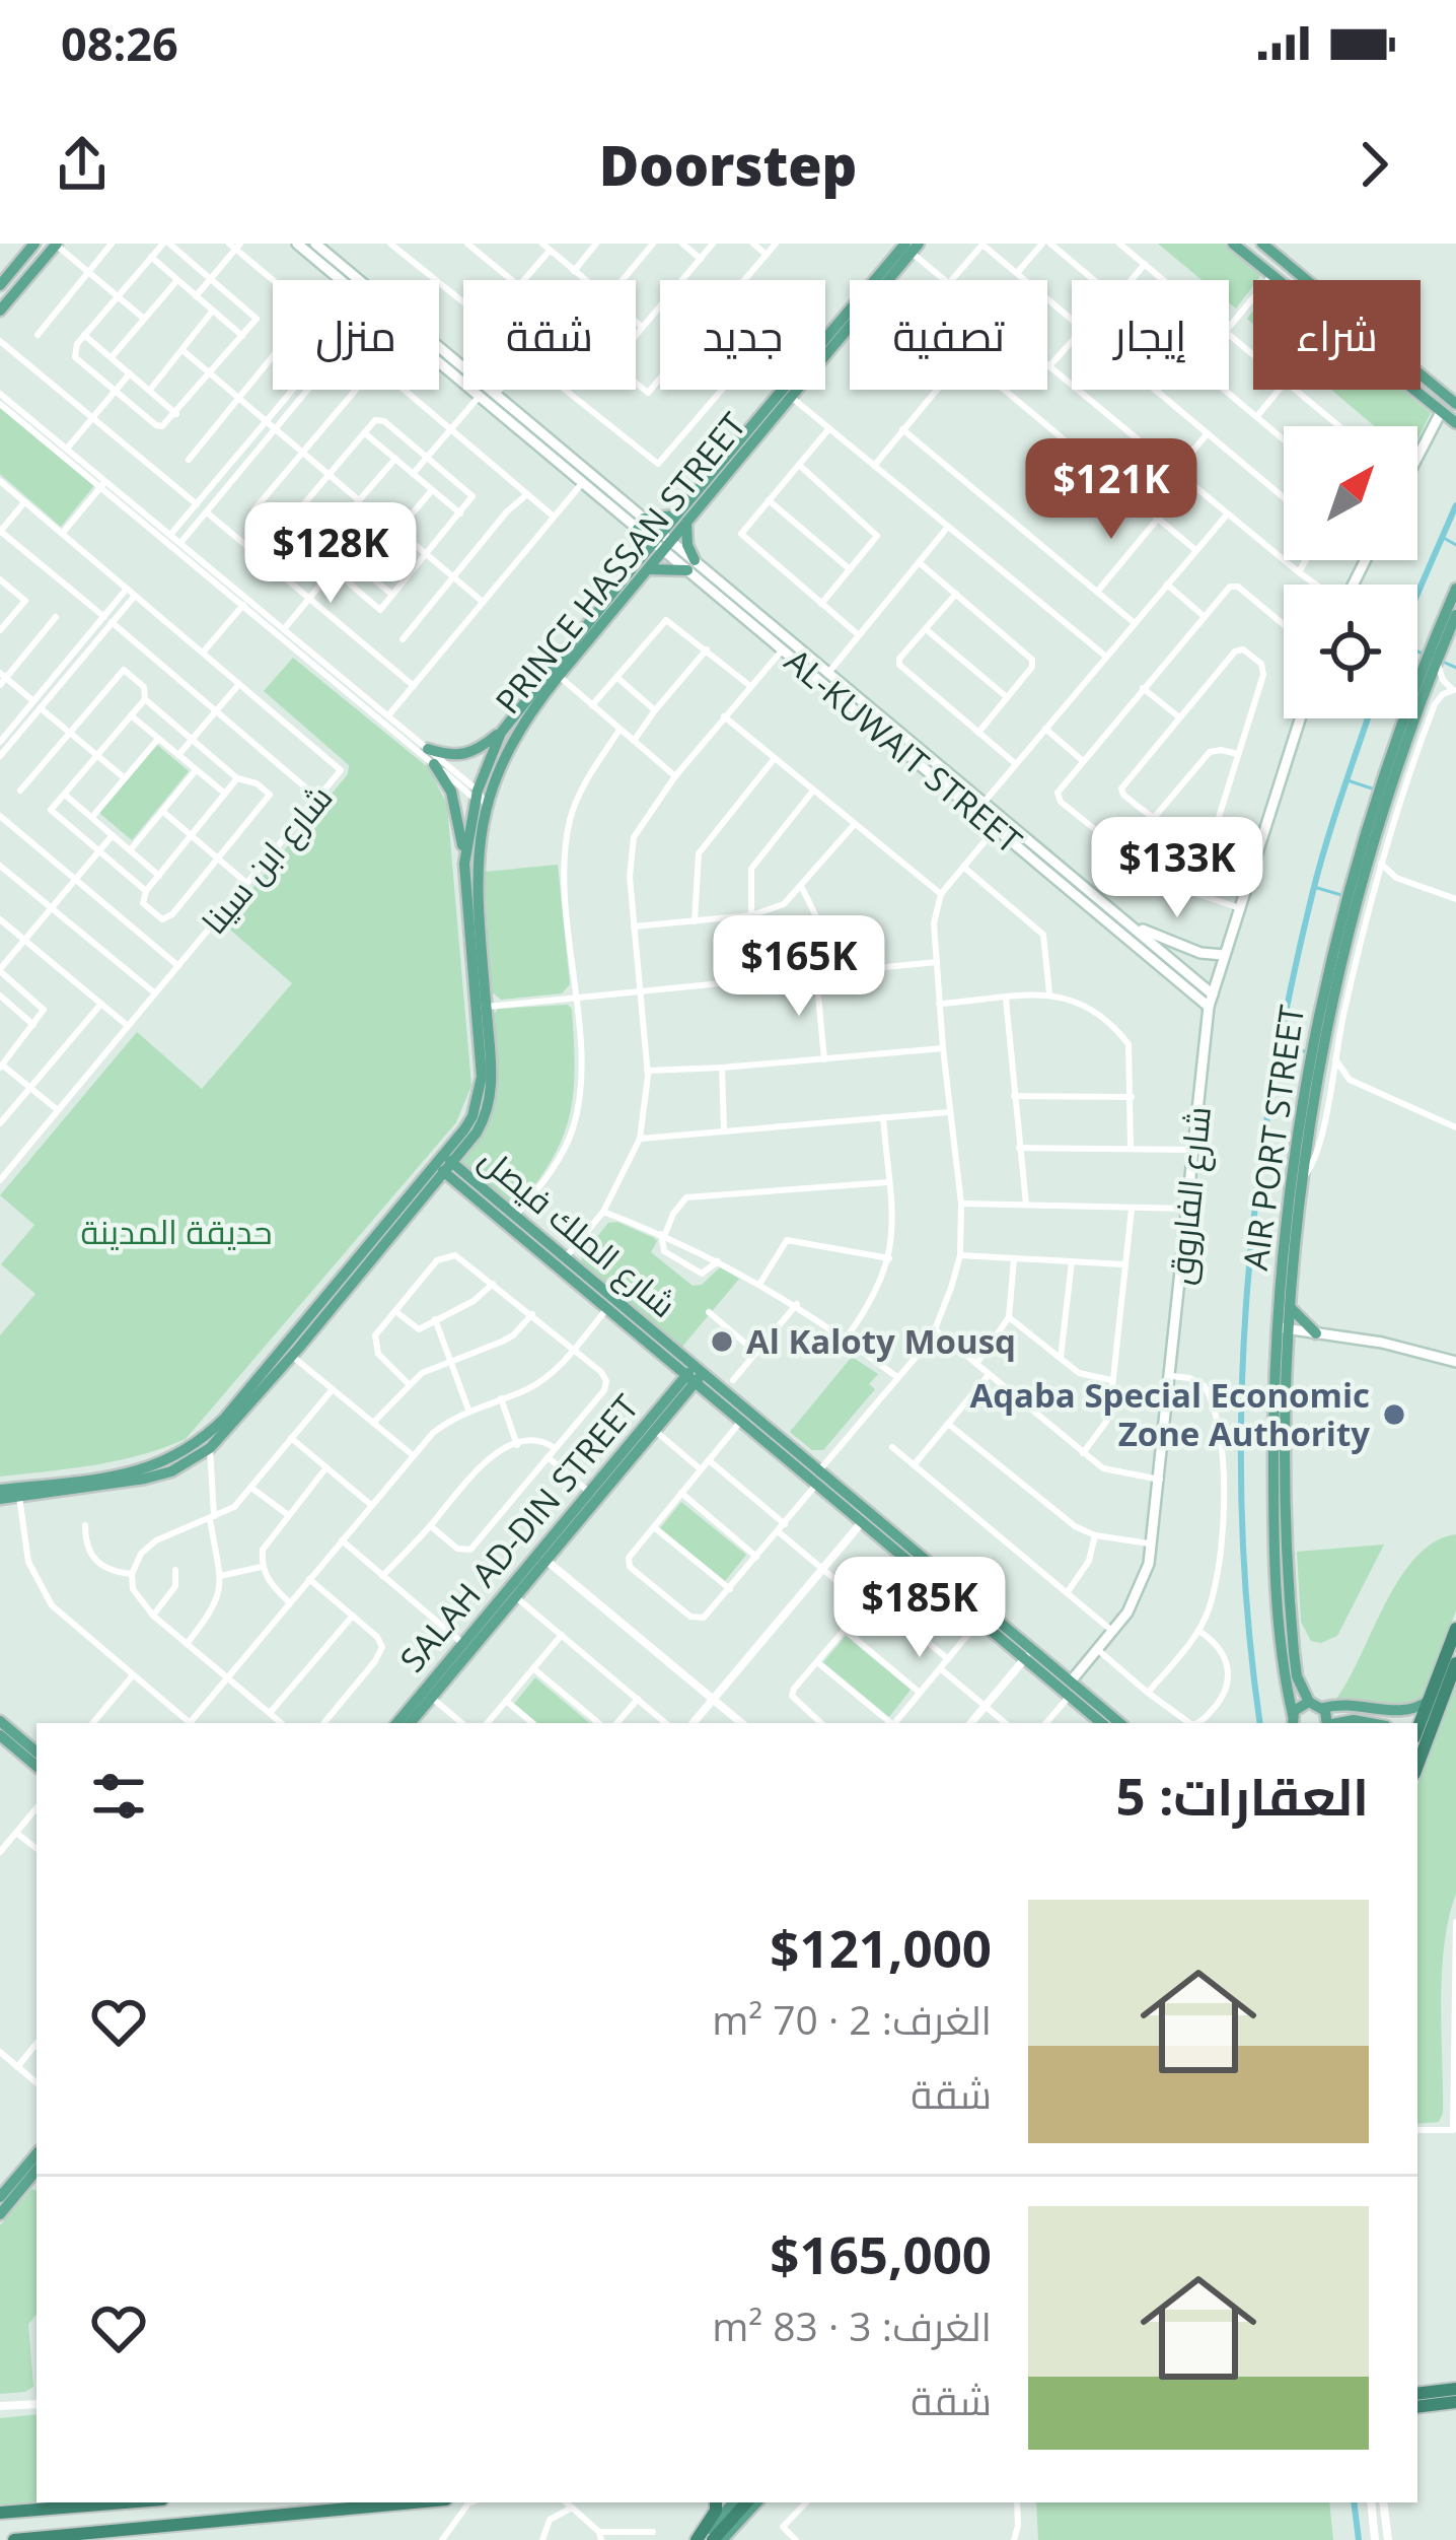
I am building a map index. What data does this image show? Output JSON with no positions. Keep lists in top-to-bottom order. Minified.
{"streets":{"main road":["PRINCE HASSAN STREET","AL-KUWAIT STREET","AIR PORT STREET","شارع الفاروق","شارع الملك فيصل","SALAH AD-DIN STREET"],"street":["شارع ابن سينا"]},"crossings":[["PRINCE HASSAN STREET","AL-KUWAIT STREET"],["PRINCE HASSAN STREET","شارع الملك فيصل"],["AL-KUWAIT STREET","شارع الفاروق"],["شارع الفاروق","شارع الملك فيصل"],["شارع الملك فيصل","SALAH AD-DIN STREET"]],"parks":["حديقة المدينة"],"places":["Al Kaloty Mousq","Aqaba Special Economic Zone Authority"],"north":"top right","page":{"status":"08:26","header":"Doorstep","chip":["شراء","إيجار","تصفية","جديد","شقة","منزل"],"price":["$121K","$128K","$133K","$165K","$185K"],"heading":"العقارات: 5","list":[{"name":"$121,000","note":"الغرف: 2 · 70 m² · شقة"},{"name":"$165,000","note":"الغرف: 3 · 83 m² · شقة"}]}}
